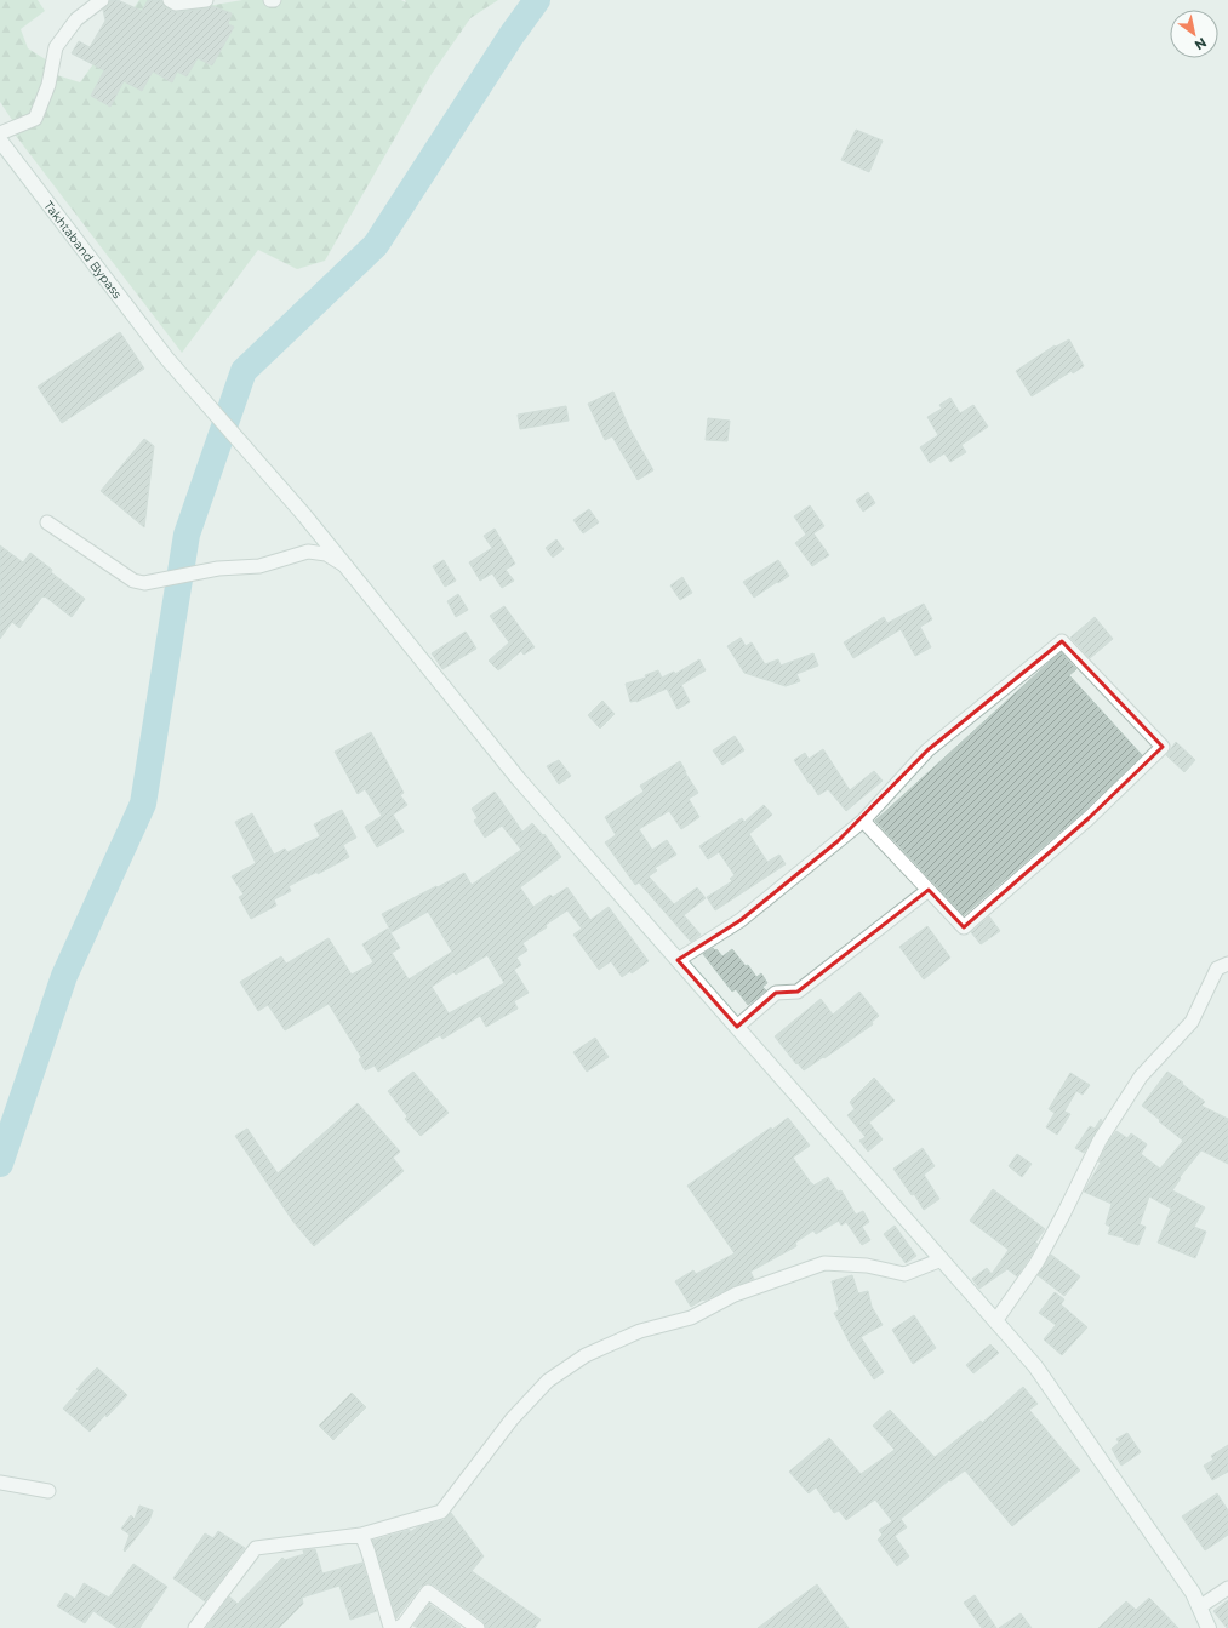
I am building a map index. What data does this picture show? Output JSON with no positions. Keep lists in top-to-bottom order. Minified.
{"streets":{"main road":["Takhtaband Bypass"]},"north":"bottom right"}
